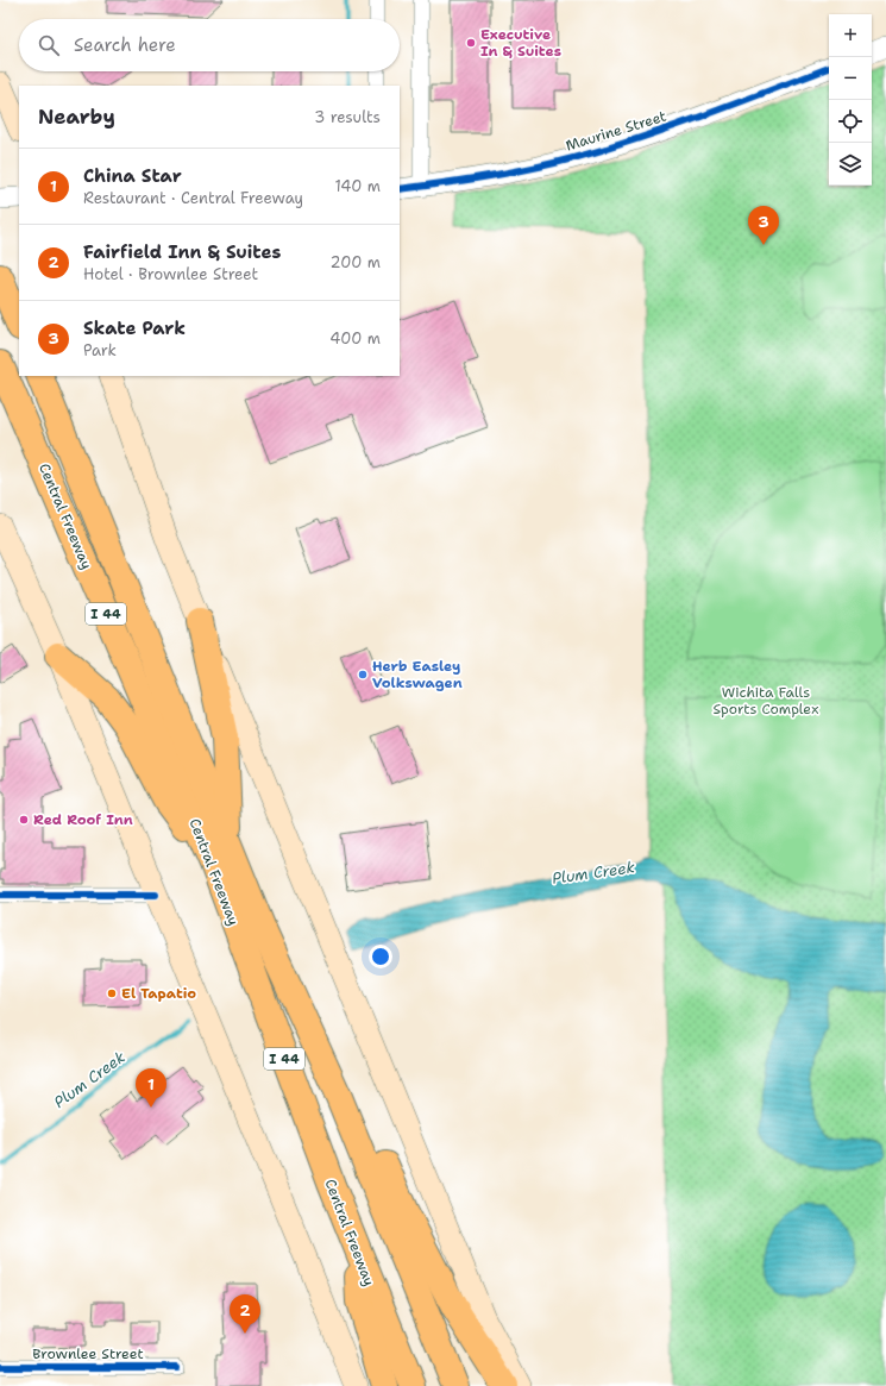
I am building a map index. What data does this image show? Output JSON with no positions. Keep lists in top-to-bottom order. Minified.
{"streets":{"highway":["Central Freeway","I 44"],"street":["Maurine Street","Brownlee Street"]},"water":["Plum Creek"],"parks":["Wichita Falls Sports Complex"],"places":["Executive In & Suites","Herb Easley Volkswagen","Red Roof Inn","El Tapatio"],"page":{"map_buttons":["+","−"],"search":"Search here","heading":["Nearby","3 results"],"list":[{"mark":"1","name":"China Star","note":"Restaurant · Central Freeway","value":"140 m"},{"mark":"2","name":"Fairfield Inn & Suites","note":"Hotel · Brownlee Street","value":"200 m"},{"mark":"3","name":"Skate Park","note":"Park","value":"400 m"}],"pins":["3","1","2"]}}
